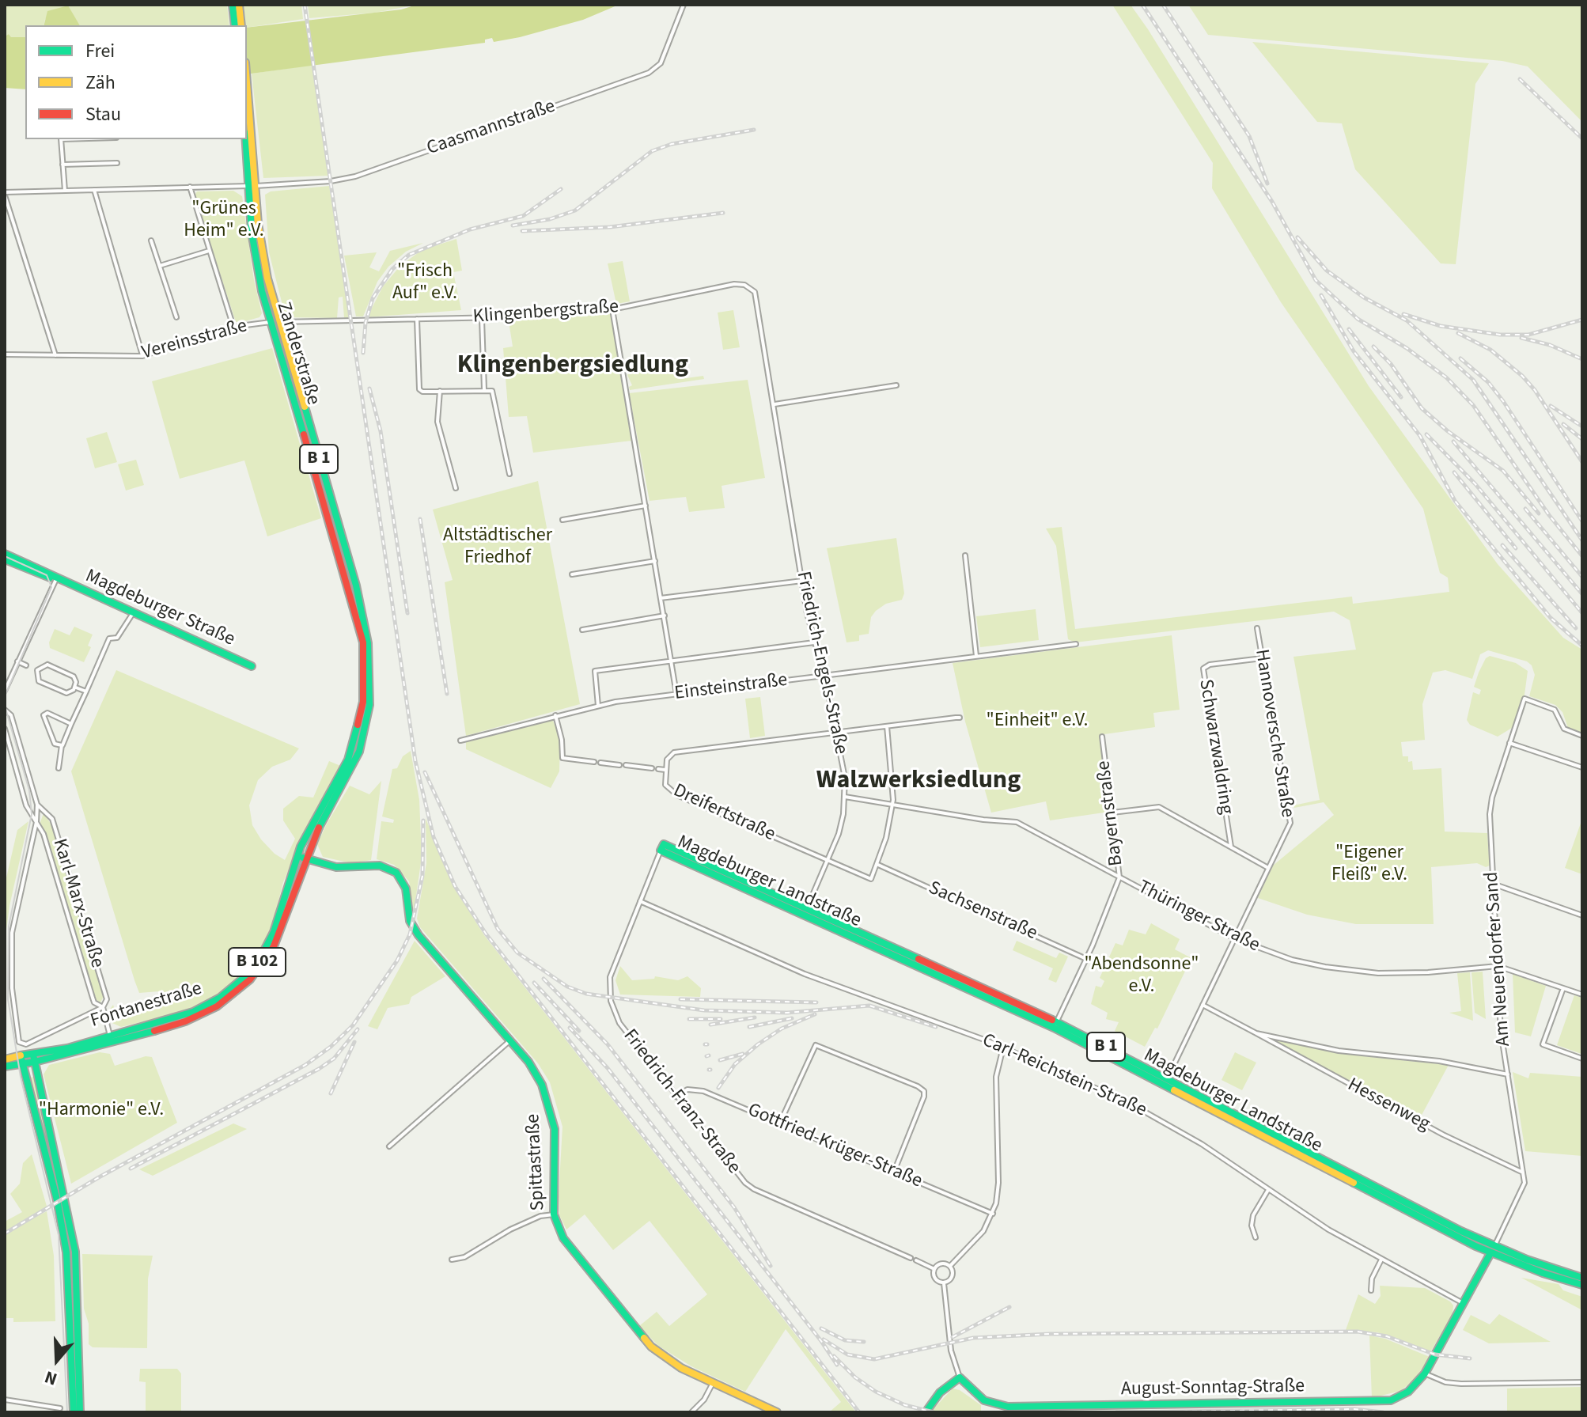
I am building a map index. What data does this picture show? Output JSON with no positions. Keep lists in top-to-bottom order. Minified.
{"streets":{"main road":["Zanderstraße","B 1","Magdeburger Straße","Magdeburger Landstraße","B 102","Fontanestraße","Spittastraße","August-Sonntag-Straße"],"street":["Caasmannstraße","Klingenbergstraße","Vereinsstraße","Friedrich-Engels-Straße","Einsteinstraße","Hannoversche Straße","Schwarzwaldring","Dreifertstraße","Bayernstraße","Karl-Marx-Straße","Sachsenstraße","Thüringer Straße","Am Neuendorfer Sand","Carl-Reichstein-Straße","Friedrich-Franz-Straße","Hessenweg","Gottfried-Krüger-Straße"]},"crossings":[["Caasmannstraße","Zanderstraße"],["Caasmannstraße","B 1"],["Klingenbergstraße","Zanderstraße"],["Klingenbergstraße","Friedrich-Engels-Straße"],["Vereinsstraße","Zanderstraße"],["Zanderstraße","B 1"],["Zanderstraße","Fontanestraße"],["Friedrich-Engels-Straße","Einsteinstraße"],["Friedrich-Engels-Straße","Dreifertstraße"],["Friedrich-Engels-Straße","Magdeburger Landstraße"],["Friedrich-Engels-Straße","Thüringer Straße"],["Hannoversche Straße","Schwarzwaldring"],["Hannoversche Straße","Magdeburger Landstraße"],["Hannoversche Straße","Thüringer Straße"],["Hannoversche Straße","Hessenweg"],["Dreifertstraße","Sachsenstraße"],["Bayernstraße","Magdeburger Landstraße"],["Bayernstraße","Sachsenstraße"],["Bayernstraße","Thüringer Straße"],["Magdeburger Landstraße","Am Neuendorfer Sand"],["Magdeburger Landstraße","Friedrich-Franz-Straße"],["Magdeburger Landstraße","August-Sonntag-Straße"],["Karl-Marx-Straße","Fontanestraße"],["Thüringer Straße","Am Neuendorfer Sand"],["Am Neuendorfer Sand","Hessenweg"],["Am Neuendorfer Sand","August-Sonntag-Straße"],["B 102","Fontanestraße"],["Fontanestraße","Spittastraße"],["Carl-Reichstein-Straße","Friedrich-Franz-Straße"],["Carl-Reichstein-Straße","August-Sonntag-Straße"],["Friedrich-Franz-Straße","Gottfried-Krüger-Straße"]],"districts":["Klingenbergsiedlung","Walzwerksiedlung"],"parks":["\"Grünes Heim\" e.V.","\"Frisch Auf\" e.V.","Altstädtischer Friedhof","\"Einheit\" e.V.","\"Eigener Fleiß\" e.V.","\"Abendsonne\" e.V.","\"Harmonie\" e.V."],"legend":["Frei","Zäh","Stau"],"north":"bottom"}
